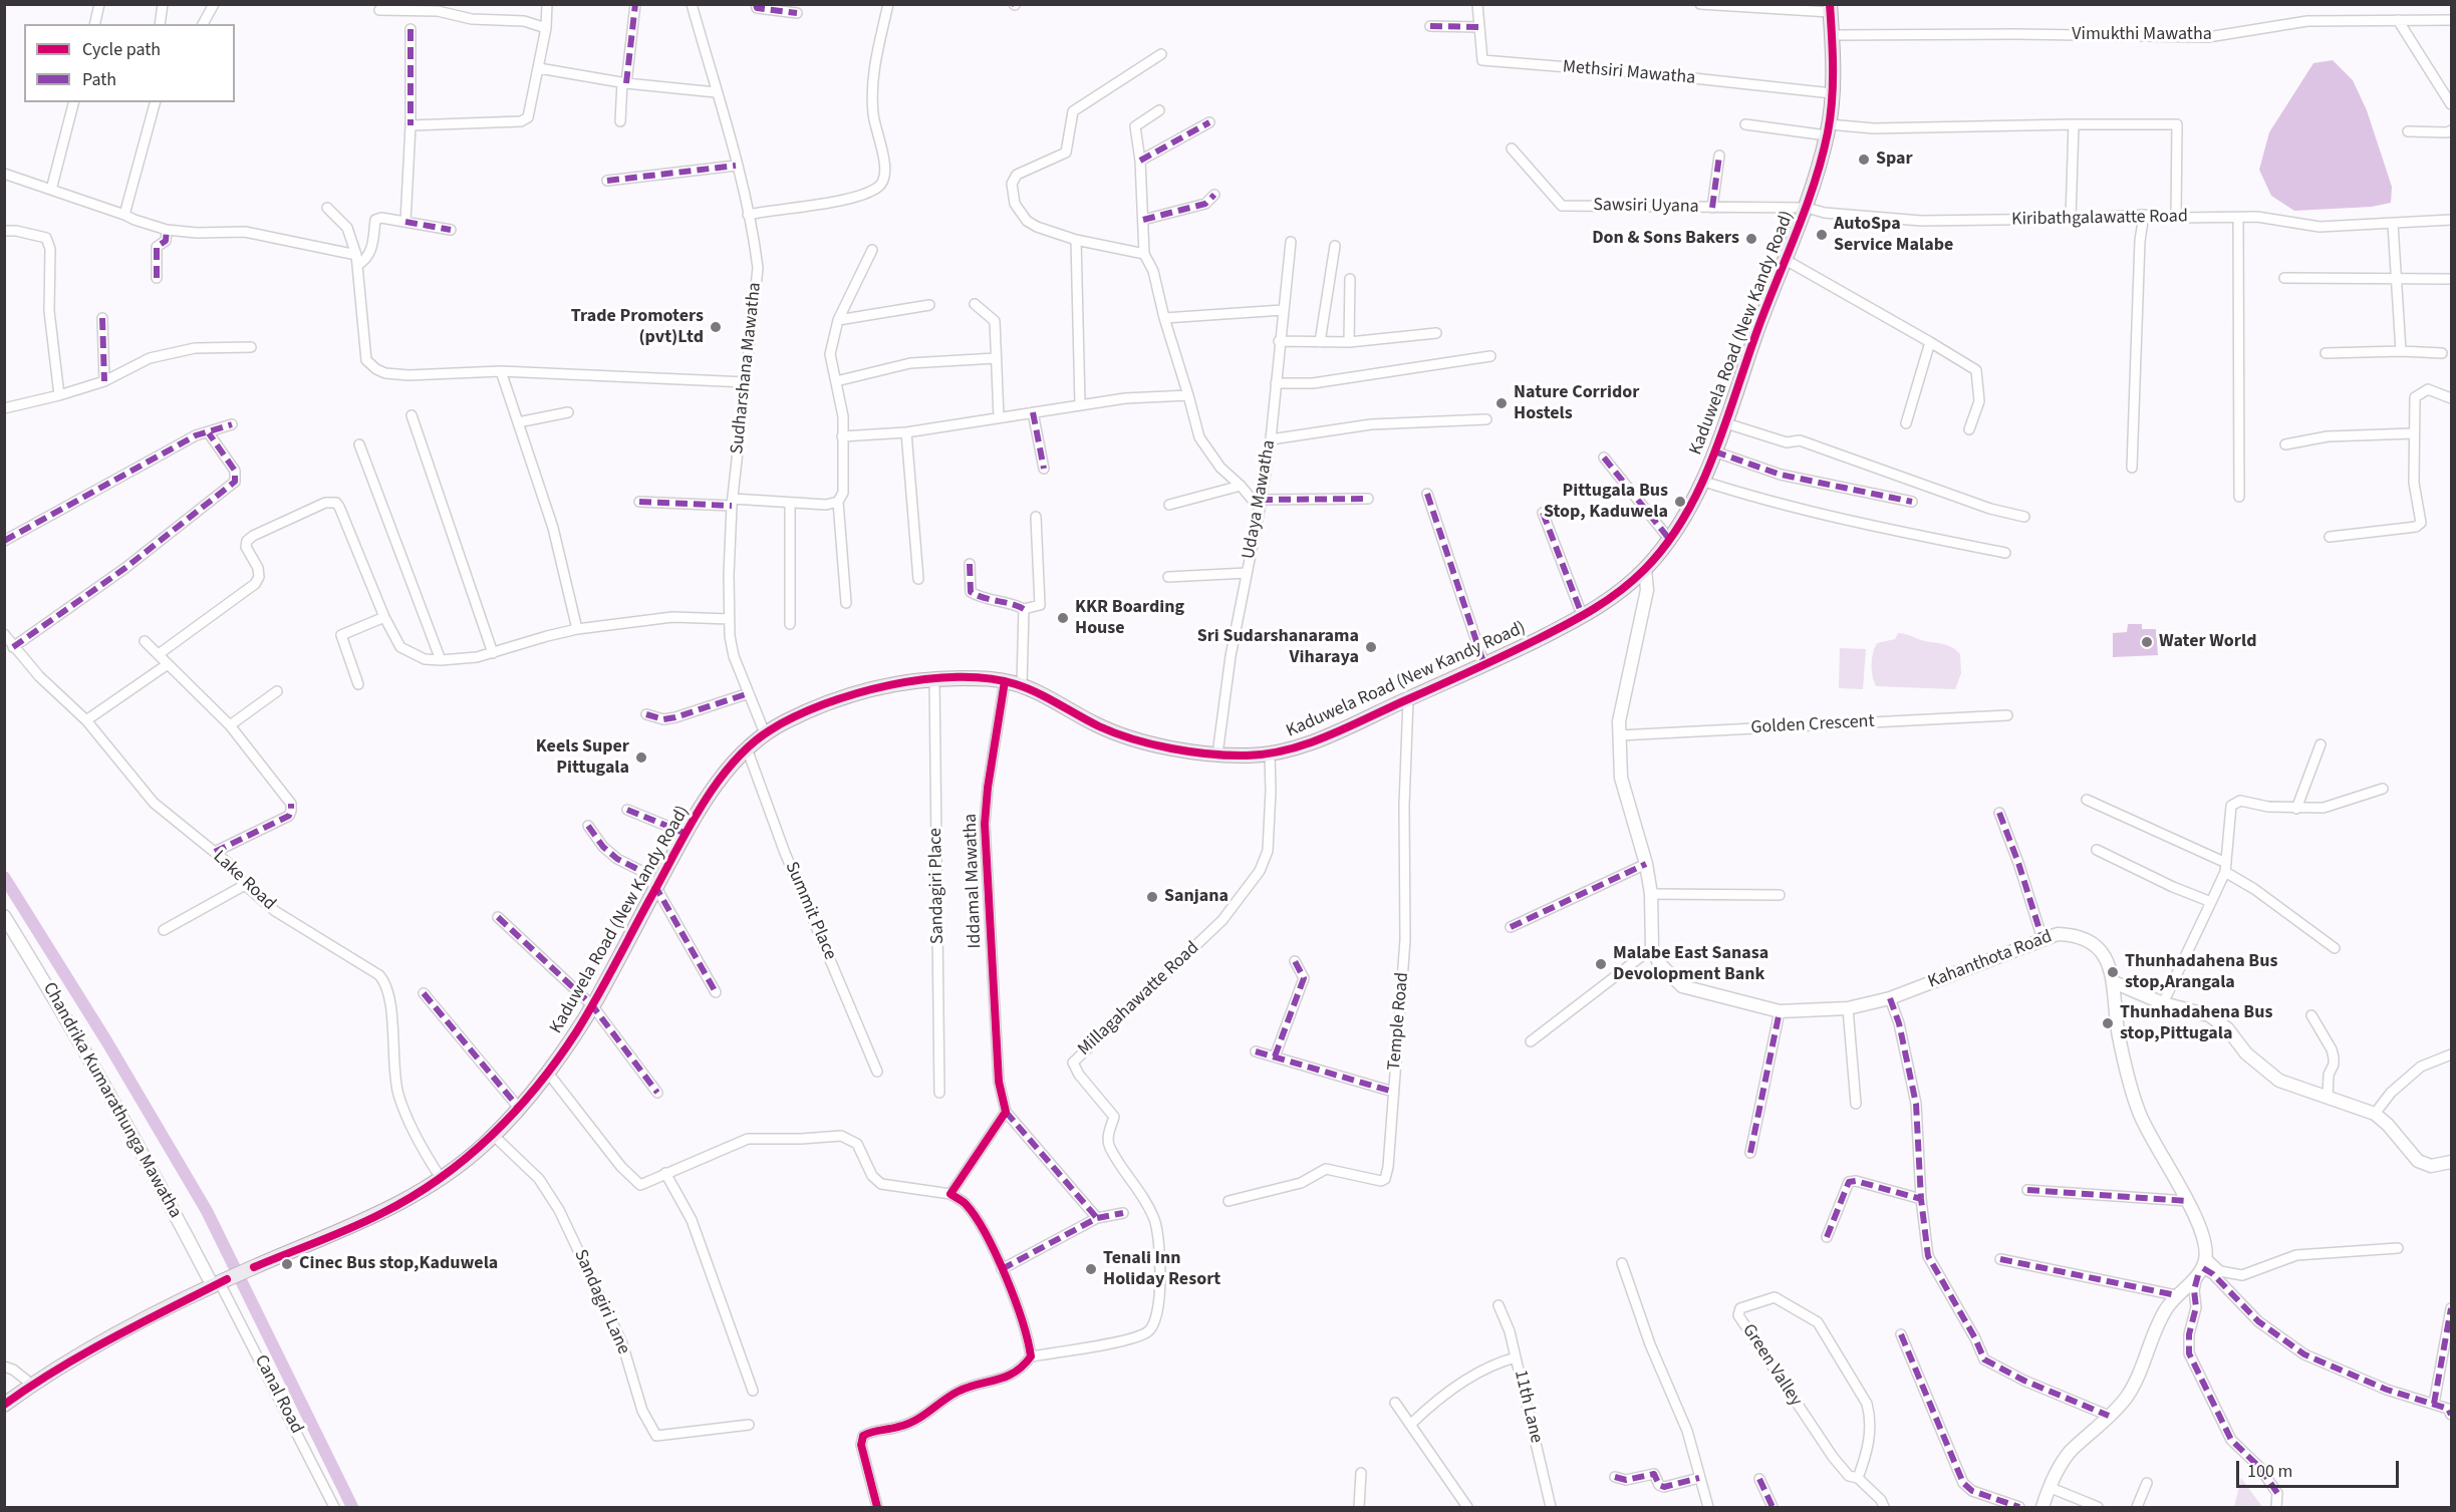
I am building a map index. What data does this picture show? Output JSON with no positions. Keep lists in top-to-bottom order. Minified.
{"streets":{"main road":["Kaduwela Road (New Kandy Road)","Kahanthota Road","Chandrika Kumarathunga Mawatha"],"street":["Vimukthi Mawatha","Methsiri Mawatha","Sawsiri Uyana","Kiribathgalawatte Road","Sudharshana Mawatha","Udaya Mawatha","Golden Crescent","Lake Road","Iddamal Mawatha","Sandagiri Place","Summit Place","Millagahawatte Road","Temple Road","Sandagiri Lane","Green Valley","Canal Road","11th Lane"]},"crossings":[["Vimukthi Mawatha","Kaduwela Road (New Kandy Road)"],["Methsiri Mawatha","Kaduwela Road (New Kandy Road)"],["Sawsiri Uyana","Kiribathgalawatte Road"],["Sawsiri Uyana","Kaduwela Road (New Kandy Road)"],["Kiribathgalawatte Road","Kaduwela Road (New Kandy Road)"],["Kaduwela Road (New Kandy Road)","Sudharshana Mawatha"],["Kaduwela Road (New Kandy Road)","Udaya Mawatha"],["Kaduwela Road (New Kandy Road)","Lake Road"],["Kaduwela Road (New Kandy Road)","Iddamal Mawatha"],["Kaduwela Road (New Kandy Road)","Sandagiri Place"],["Kaduwela Road (New Kandy Road)","Summit Place"],["Kaduwela Road (New Kandy Road)","Millagahawatte Road"],["Kaduwela Road (New Kandy Road)","Temple Road"],["Kaduwela Road (New Kandy Road)","Chandrika Kumarathunga Mawatha"],["Kaduwela Road (New Kandy Road)","Sandagiri Lane"],["Kaduwela Road (New Kandy Road)","Canal Road"],["Chandrika Kumarathunga Mawatha","Canal Road"]],"places":["Spar","AutoSpa Service Malabe","Don & Sons Bakers","Trade Promoters (pvt)Ltd","Nature Corridor Hostels","Pittugala Bus Stop, Kaduwela","KKR Boarding House","Water World","Sri Sudarshanarama Viharaya","Keels Super Pittugala","Sanjana","Malabe East Sanasa Devolopment Bank","Thunhadahena Bus stop,Arangala","Thunhadahena Bus stop,Pittugala","Cinec Bus stop,Kaduwela","Tenali Inn Holiday Resort"],"legend":["Cycle path","Path"],"scale_bar":"100 m"}
